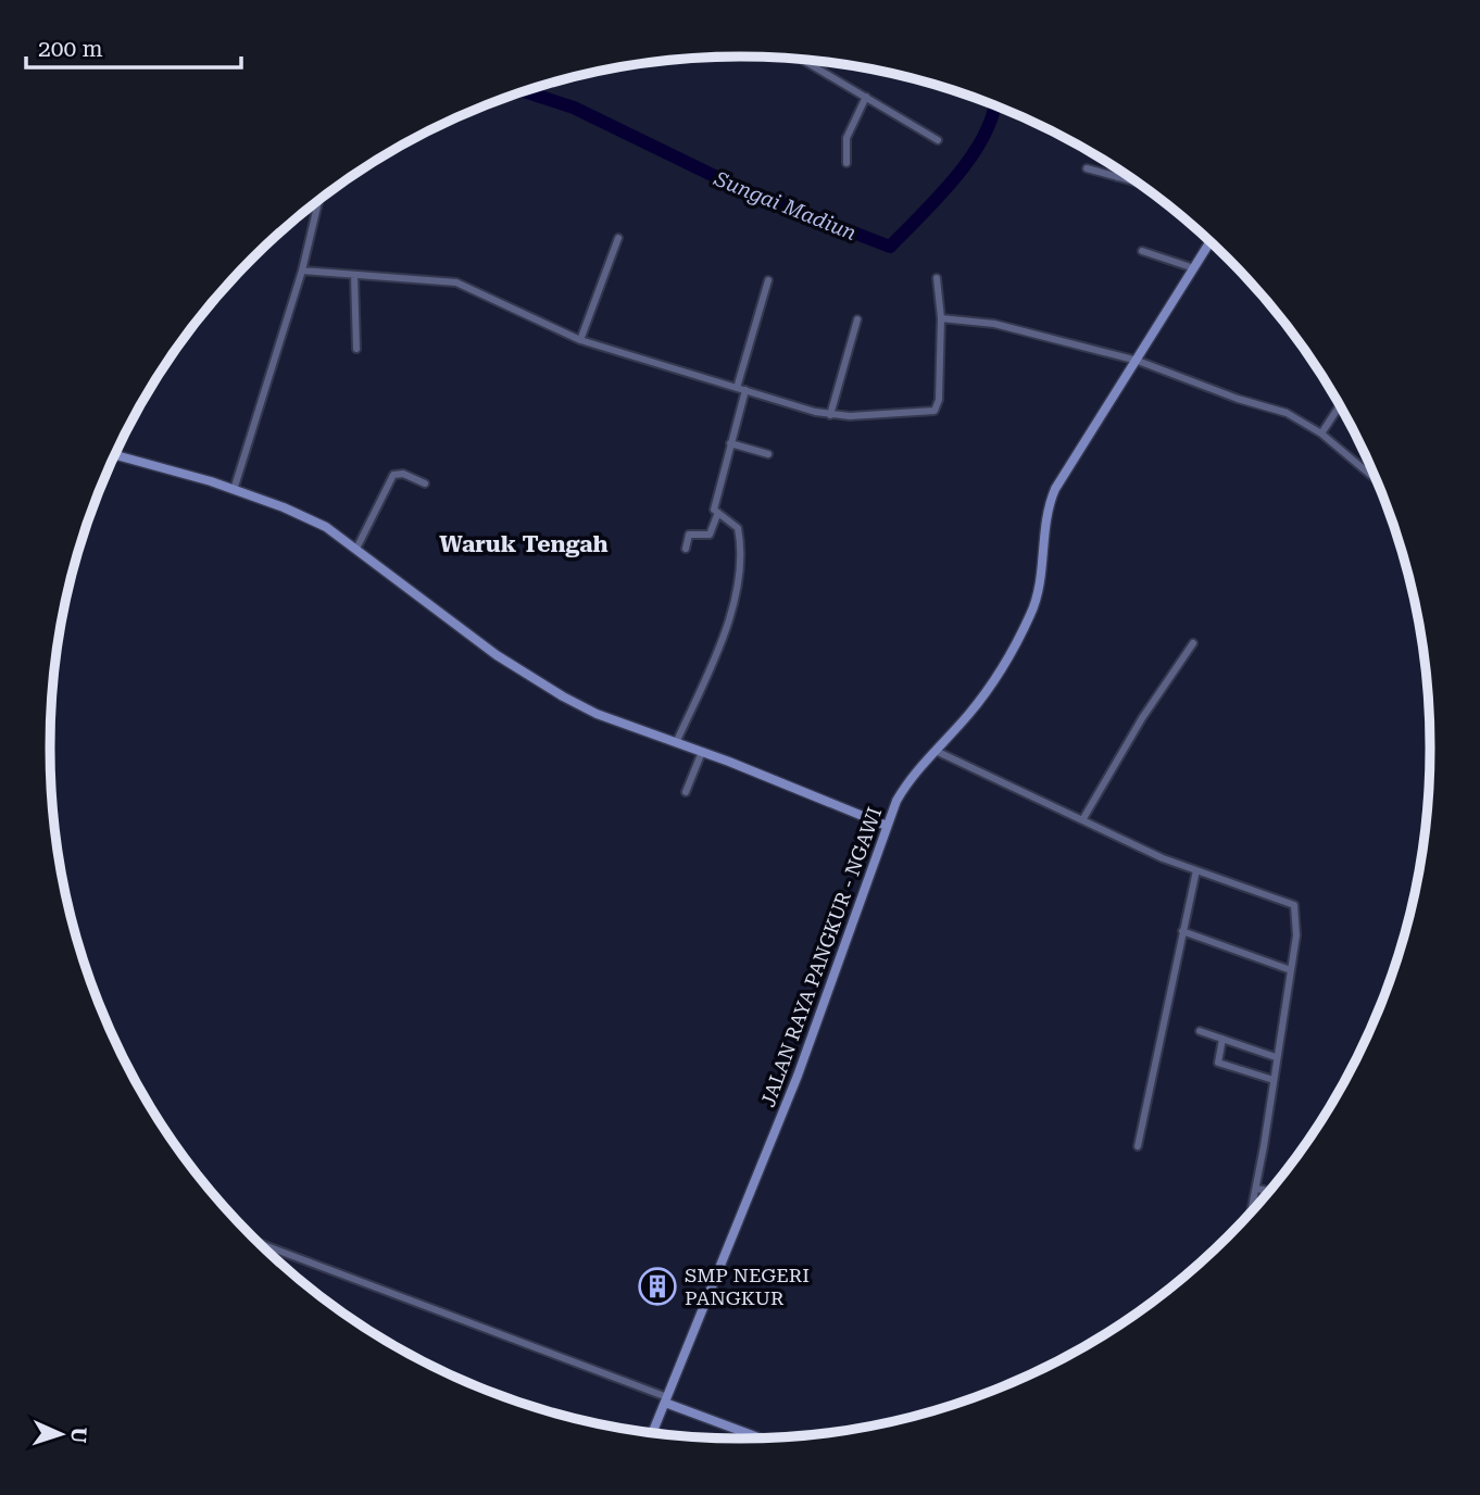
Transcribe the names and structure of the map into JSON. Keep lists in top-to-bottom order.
{
  "streets": {
    "main road": ["JALAN RAYA PANGKUR - NGAWI"]
  },
  "districts": ["Waruk Tengah"],
  "water": ["Sungai Madiun"],
  "places": {
    "building": ["SMP NEGERI PANGKUR"]
  },
  "scale_bar": "200 m",
  "north": "right"
}
